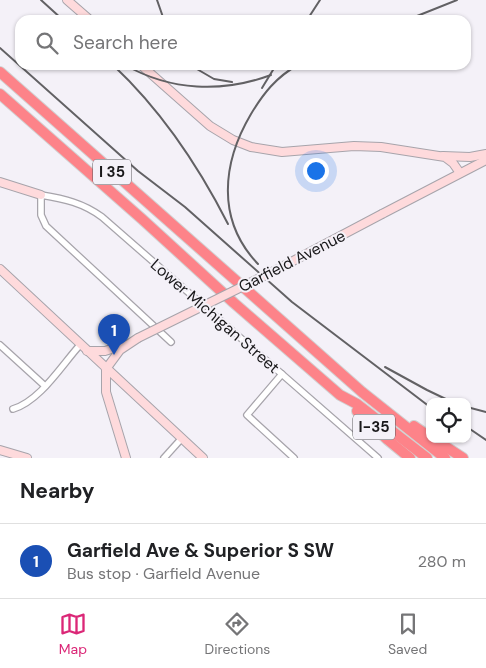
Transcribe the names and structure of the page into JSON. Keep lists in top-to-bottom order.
{
  "streets": {
    "highway": ["I 35", "I-35"],
    "street": ["Garfield Avenue", "Lower Michigan Street"]
  },
  "crossings": [
    ["I 35", "I-35"]
  ],
  "page": {
    "search": "Search here",
    "pins": "1",
    "heading": "Nearby",
    "list": [
      {
        "mark": "1",
        "name": "Garfield Ave & Superior S SW",
        "note": "Bus stop · Garfield Avenue",
        "value": "280 m"
      }
    ],
    "nav": ["Map", "Directions", "Saved"]
  }
}
